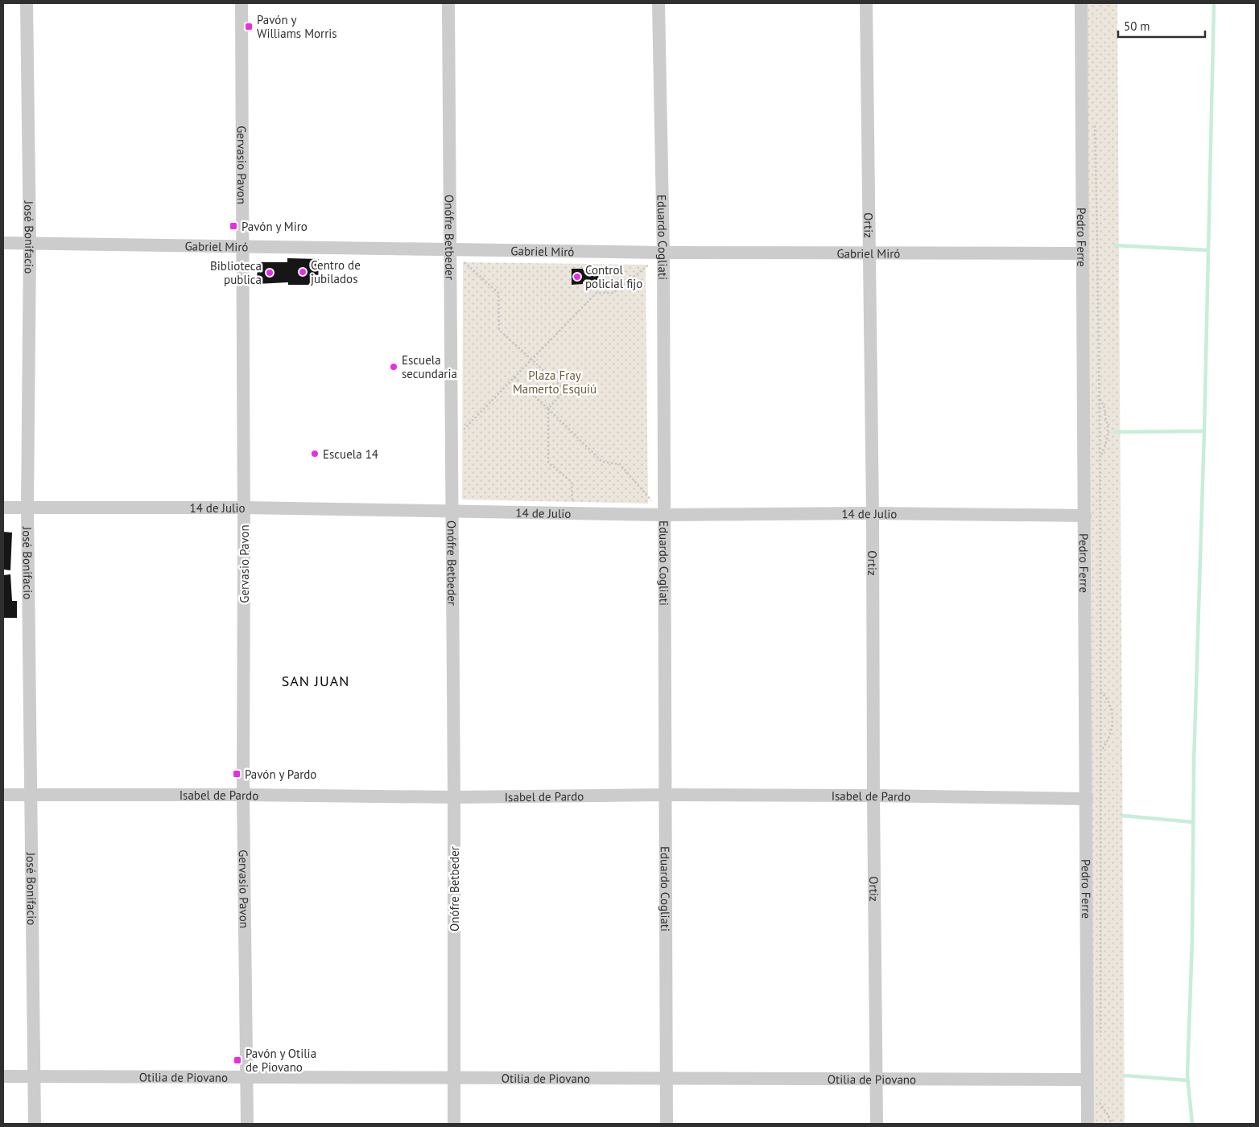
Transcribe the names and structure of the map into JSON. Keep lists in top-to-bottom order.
{
  "streets": {
    "street": [
      "Gervasio Pavon",
      "Ortiz",
      "Eduardo Cogliati",
      "José Bonifacio",
      "Onófre Betbeder",
      "Pedro Ferre",
      "Gabriel Miró",
      "14 de Julio",
      "Isabel de Pardo",
      "Otilia de Piovano"
    ]
  },
  "crossings": [
    ["Gervasio Pavon", "Gabriel Miró"],
    ["Gervasio Pavon", "14 de Julio"],
    ["Gervasio Pavon", "Isabel de Pardo"],
    ["Gervasio Pavon", "Otilia de Piovano"],
    ["Ortiz", "Gabriel Miró"],
    ["Ortiz", "14 de Julio"],
    ["Ortiz", "Isabel de Pardo"],
    ["Ortiz", "Otilia de Piovano"],
    ["Eduardo Cogliati", "Gabriel Miró"],
    ["Eduardo Cogliati", "14 de Julio"],
    ["Eduardo Cogliati", "Isabel de Pardo"],
    ["Eduardo Cogliati", "Otilia de Piovano"],
    ["José Bonifacio", "Gabriel Miró"],
    ["José Bonifacio", "14 de Julio"],
    ["José Bonifacio", "Isabel de Pardo"],
    ["José Bonifacio", "Otilia de Piovano"],
    ["Onófre Betbeder", "Gabriel Miró"],
    ["Onófre Betbeder", "14 de Julio"],
    ["Onófre Betbeder", "Isabel de Pardo"],
    ["Onófre Betbeder", "Otilia de Piovano"],
    ["Pedro Ferre", "Gabriel Miró"],
    ["Pedro Ferre", "14 de Julio"],
    ["Pedro Ferre", "Isabel de Pardo"],
    ["Pedro Ferre", "Otilia de Piovano"]
  ],
  "districts": ["SAN JUAN"],
  "parks": ["Plaza Fray Mamerto Esquiú"],
  "places": {
    "transit": [
      "Pavón y Williams Morris",
      "Pavón y Miro",
      "Pavón y Pardo",
      "Pavón y Otilia de Piovano"
    ],
    "other": [
      "Centro de jubilados",
      "Biblioteca publica",
      "Control policial fijo",
      "Escuela secundaria",
      "Escuela 14"
    ]
  },
  "scale_bar": "50 m"
}
